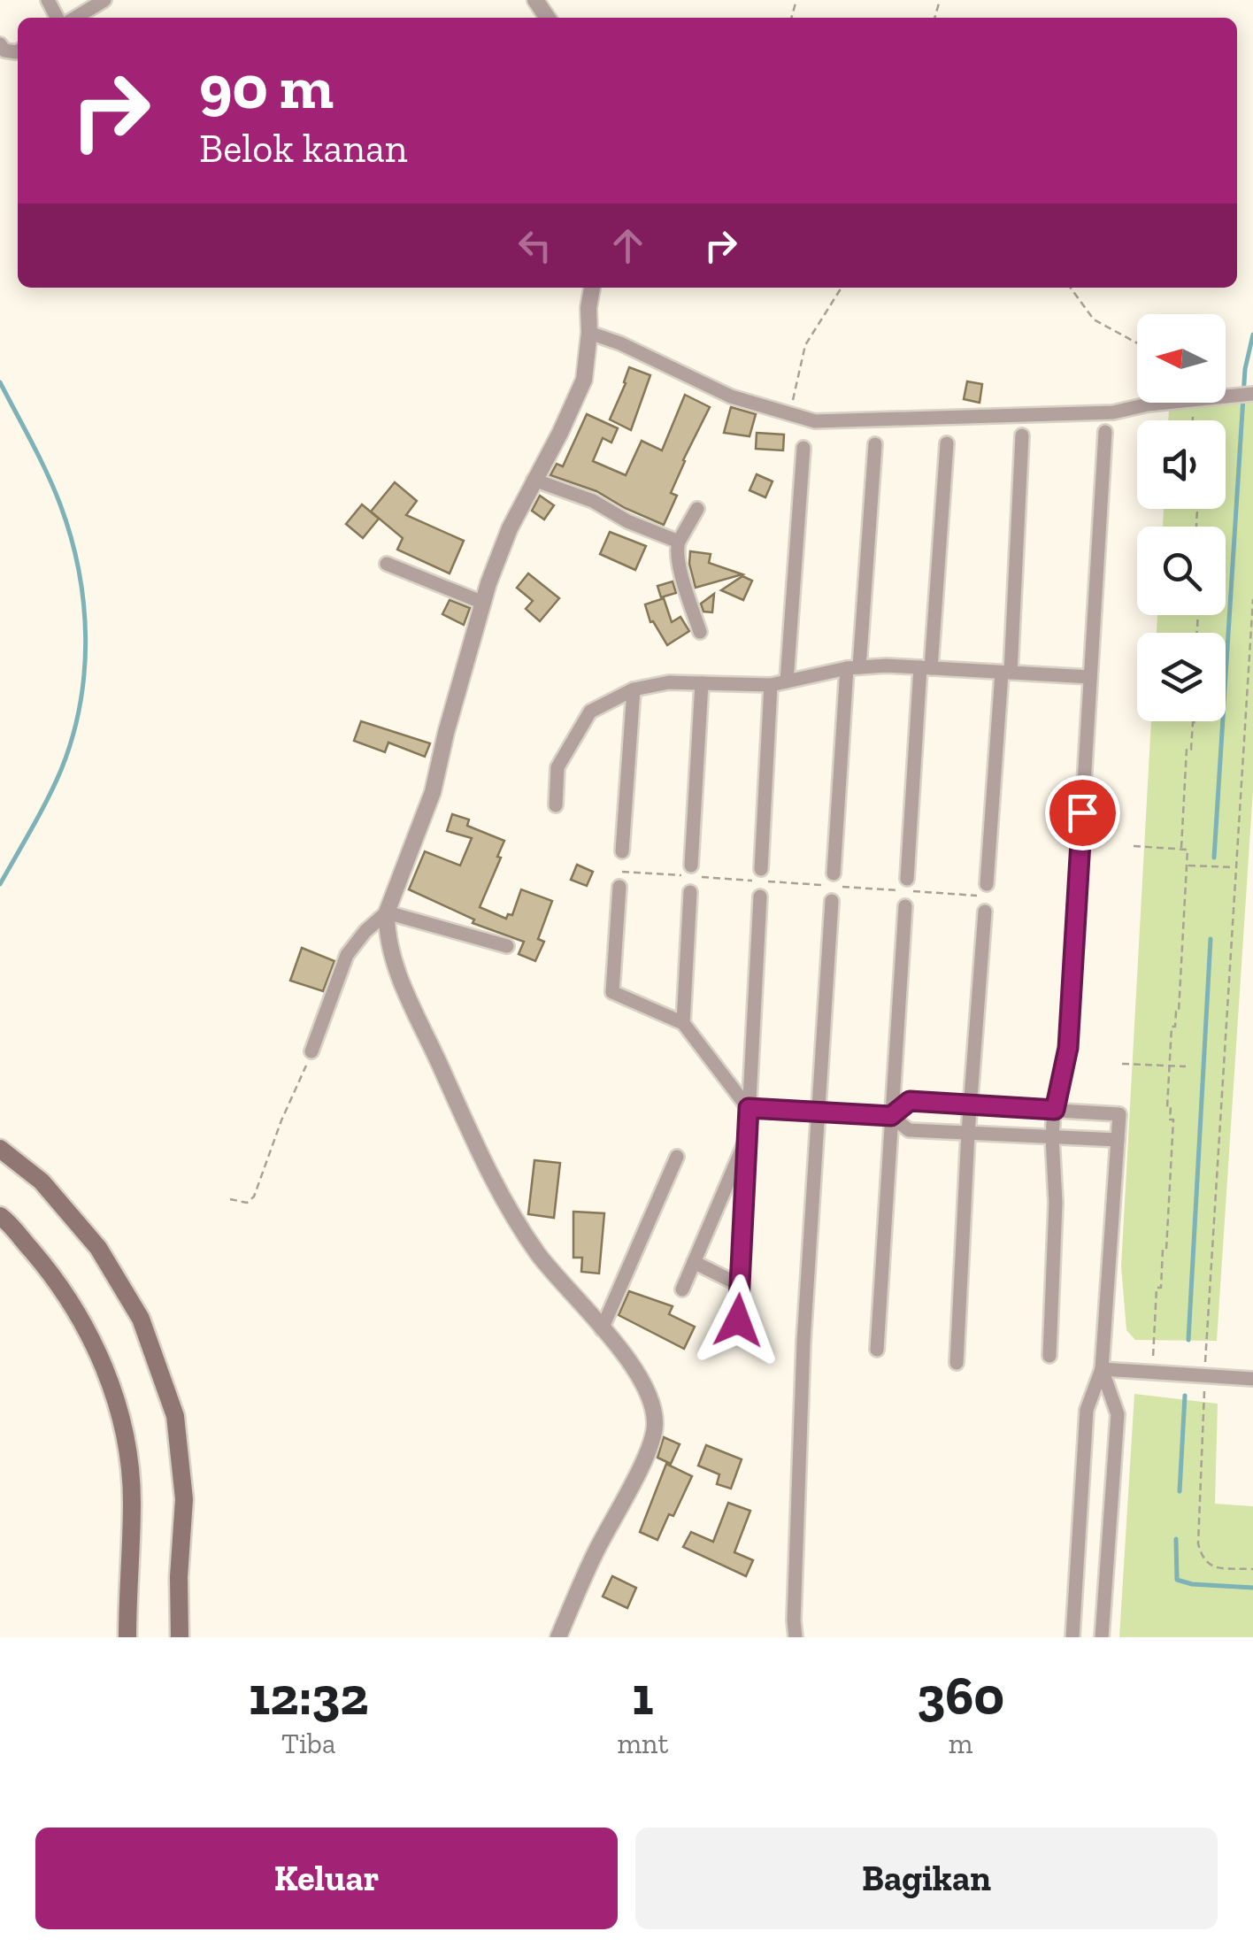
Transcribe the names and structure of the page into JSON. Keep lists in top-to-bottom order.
{
  "north": "left",
  "page": {
    "turn": ["90 m", "Belok kanan"],
    "eta": [
      "12:32",
      "Tiba",
      "1",
      "mnt",
      "360",
      "m"
    ],
    "buttons": ["Keluar", "Bagikan"]
  }
}
